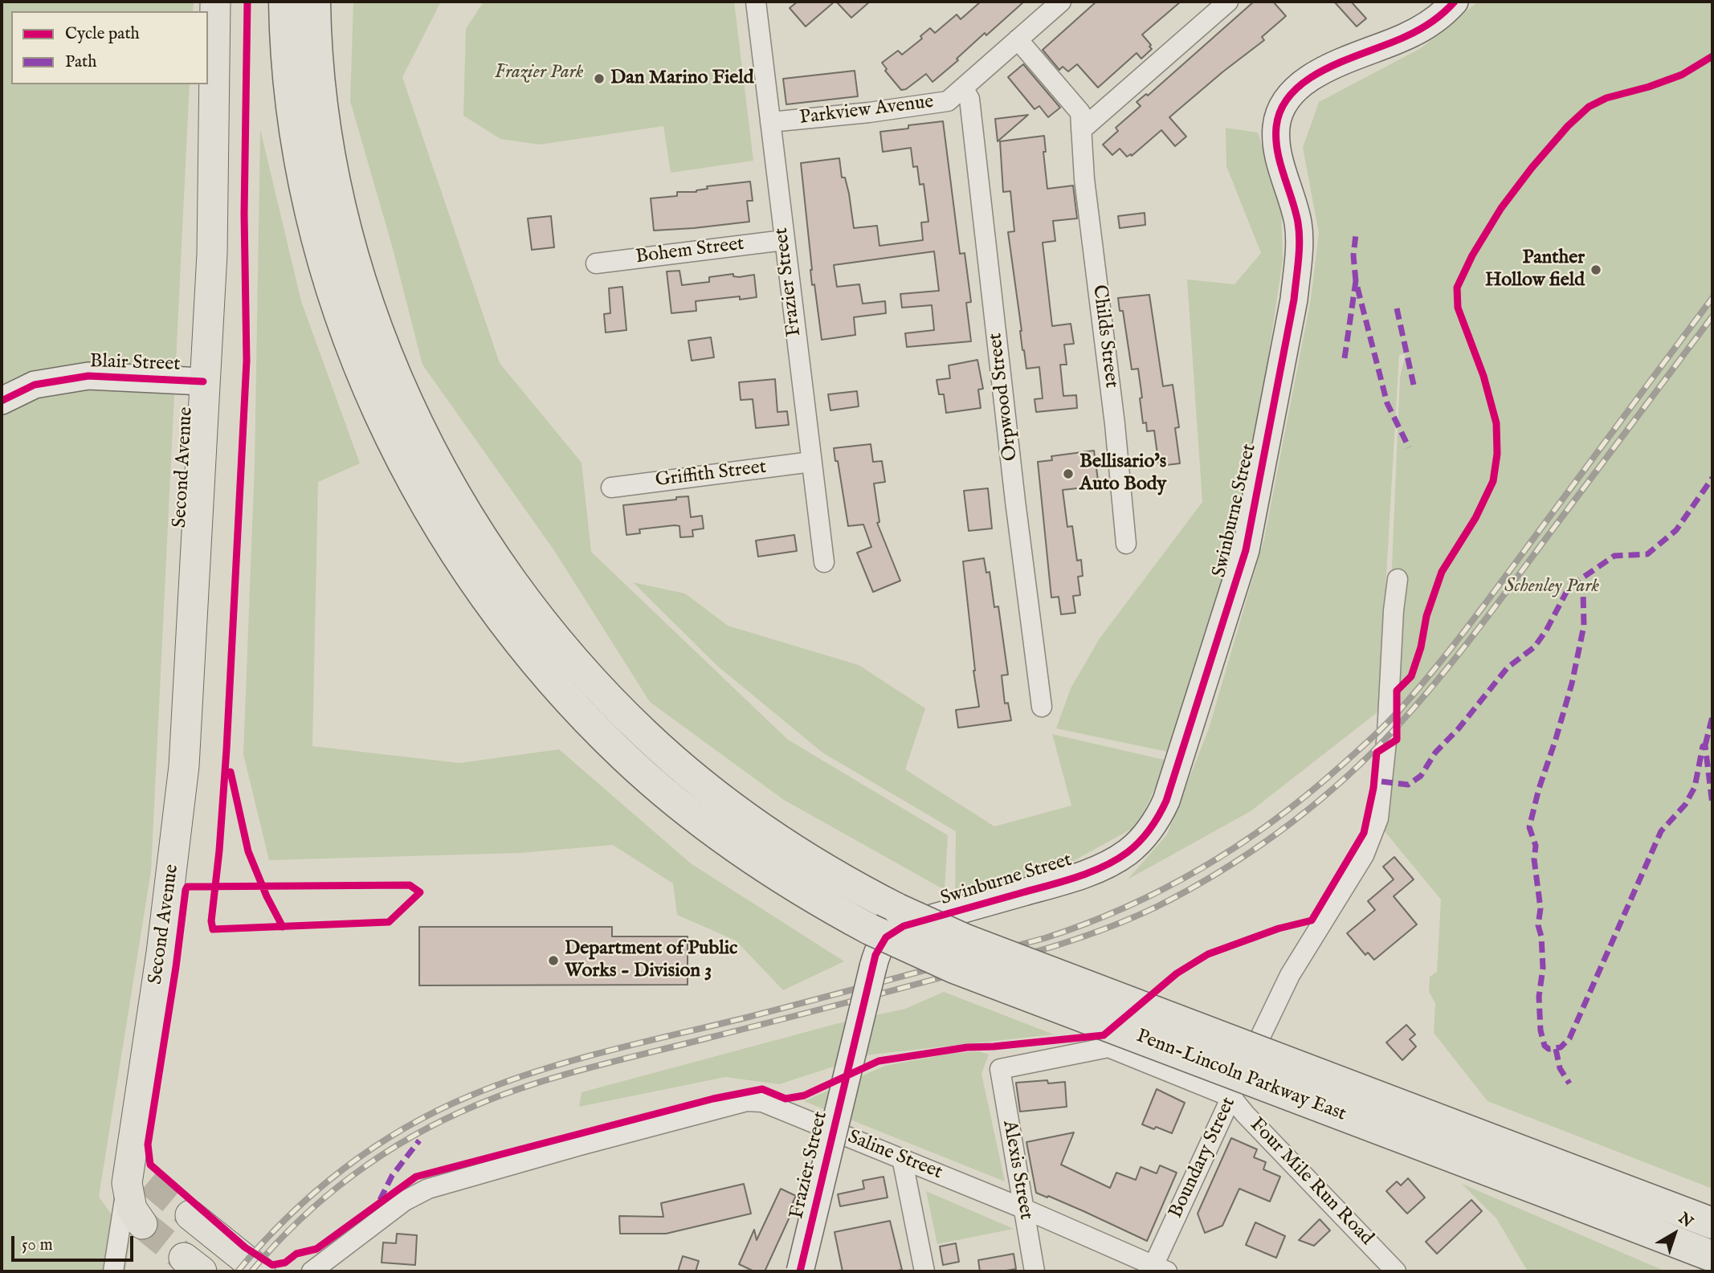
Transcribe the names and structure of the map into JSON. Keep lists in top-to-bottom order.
{
  "streets": {
    "highway": ["Penn-Lincoln Parkway East"],
    "main road": ["Second Avenue"],
    "street": [
      "Parkview Avenue",
      "Bohem Street",
      "Frazier Street",
      "Childs Street",
      "Blair Street",
      "Orpwood Street",
      "Griffith Street",
      "Swinburne Street",
      "Saline Street",
      "Boundary Street",
      "Alexis Street",
      "Four Mile Run Road"
    ]
  },
  "crossings": [
    ["Parkview Avenue", "Frazier Street"],
    ["Parkview Avenue", "Childs Street"],
    ["Parkview Avenue", "Orpwood Street"],
    ["Bohem Street", "Frazier Street"],
    ["Frazier Street", "Griffith Street"],
    ["Frazier Street", "Swinburne Street"],
    ["Blair Street", "Second Avenue"],
    ["Saline Street", "Boundary Street"],
    ["Saline Street", "Alexis Street"],
    ["Boundary Street", "Four Mile Run Road"],
    ["Alexis Street", "Four Mile Run Road"]
  ],
  "parks": ["Frazier Park", "Schenley Park"],
  "places": [
    "Dan Marino Field",
    "Panther Hollow field",
    "Bellisario's Auto Body",
    "Department of Public Works - Division 3"
  ],
  "legend": ["Cycle path", "Path"],
  "scale_bar": "50 m",
  "north": "top right"
}
